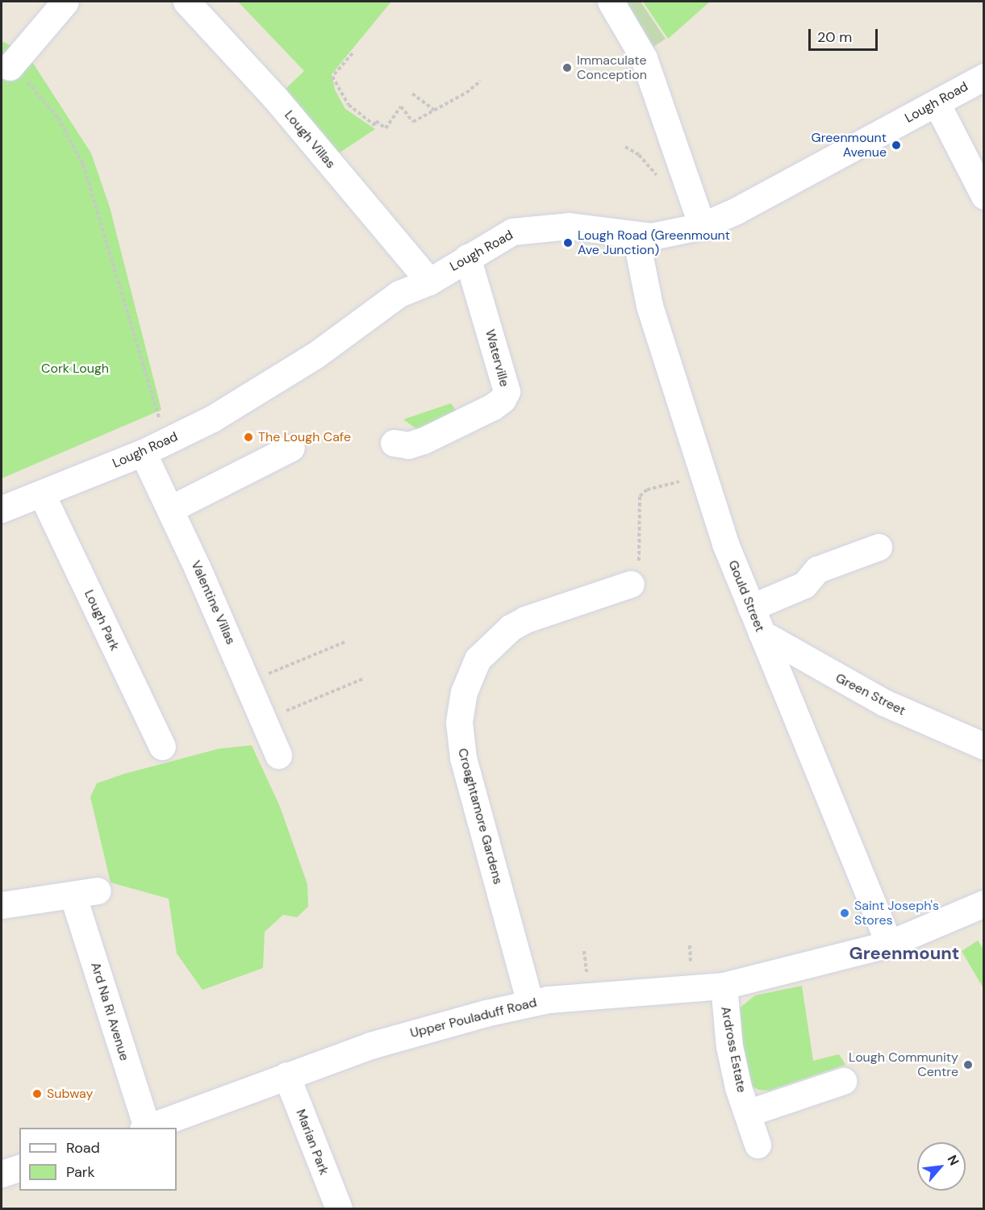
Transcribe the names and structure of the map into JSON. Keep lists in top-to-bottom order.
{
  "streets": {
    "street": [
      "Lough Road",
      "Lough Villas",
      "Waterville",
      "Gould Street",
      "Valentine Villas",
      "Lough Park",
      "Green Street",
      "Croaghtamore Gardens",
      "Ard Na Ri Avenue",
      "Upper Pouladuff Road",
      "Ardross Estate",
      "Marian Park"
    ]
  },
  "crossings": [
    ["Lough Road", "Lough Villas"],
    ["Lough Road", "Waterville"],
    ["Lough Road", "Gould Street"],
    ["Lough Road", "Valentine Villas"],
    ["Lough Road", "Lough Park"],
    ["Gould Street", "Green Street"],
    ["Gould Street", "Upper Pouladuff Road"],
    ["Croaghtamore Gardens", "Upper Pouladuff Road"],
    ["Upper Pouladuff Road", "Ardross Estate"],
    ["Upper Pouladuff Road", "Marian Park"]
  ],
  "districts": ["Greenmount"],
  "parks": ["Cork Lough"],
  "places": [
    "Immaculate Conception",
    "Greenmount Avenue",
    "Lough Road (Greenmount Ave Junction)",
    "The Lough Cafe",
    "Saint Joseph's Stores",
    "Lough Community Centre",
    "Subway"
  ],
  "legend": ["Road", "Park"],
  "scale_bar": "20 m",
  "north": "top right"
}
